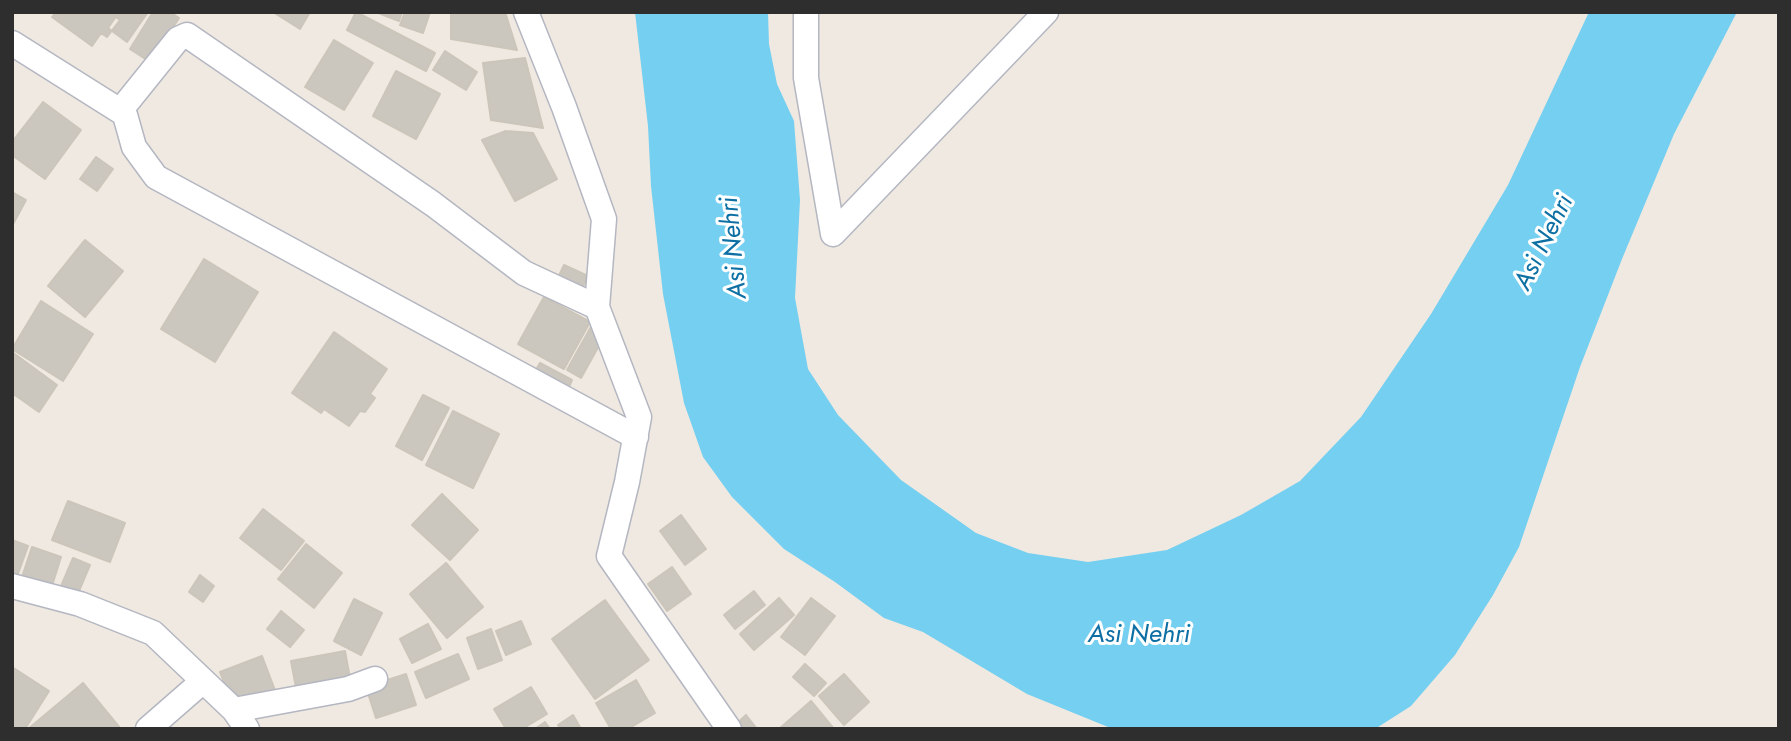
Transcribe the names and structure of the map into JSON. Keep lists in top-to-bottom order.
{
  "water": ["Asi Nehri"]
}
